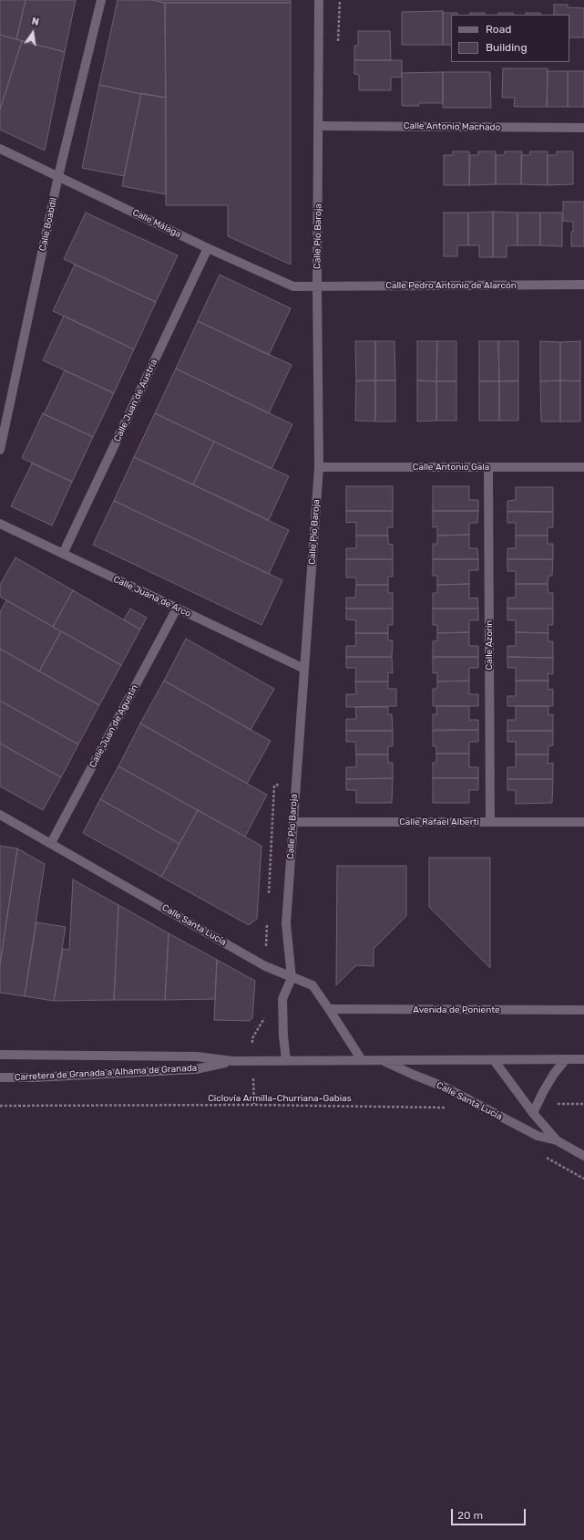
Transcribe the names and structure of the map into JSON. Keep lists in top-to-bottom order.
{
  "streets": {
    "street": [
      "Calle Antonio Machado",
      "Calle Málaga",
      "Calle Boabdil",
      "Calle Pío Baroja",
      "Calle Pedro Antonio de Alarcón",
      "Calle Juan de Austria",
      "Calle Antonio Gala",
      "Calle Juana de Arco",
      "Calle Azorín",
      "Calle Juan de Agustín",
      "Calle Rafael Alberti",
      "Calle Santa Lucía",
      "Avenida de Poniente",
      "Carretera de Granada a Alhama de Granada"
    ],
    "path": ["Ciclovía Armilla-Churriana-Gabias"]
  },
  "crossings": [
    ["Calle Antonio Machado", "Calle Pío Baroja"],
    ["Calle Málaga", "Calle Boabdil"],
    ["Calle Málaga", "Calle Pío Baroja"],
    ["Calle Málaga", "Calle Pedro Antonio de Alarcón"],
    ["Calle Málaga", "Calle Juan de Austria"],
    ["Calle Pío Baroja", "Calle Pedro Antonio de Alarcón"],
    ["Calle Pío Baroja", "Calle Antonio Gala"],
    ["Calle Pío Baroja", "Calle Juana de Arco"],
    ["Calle Pío Baroja", "Calle Rafael Alberti"],
    ["Calle Pío Baroja", "Calle Santa Lucía"],
    ["Calle Pío Baroja", "Carretera de Granada a Alhama de Granada"],
    ["Calle Juan de Austria", "Calle Juana de Arco"],
    ["Calle Antonio Gala", "Calle Azorín"],
    ["Calle Juana de Arco", "Calle Juan de Agustín"],
    ["Calle Azorín", "Calle Rafael Alberti"],
    ["Calle Juan de Agustín", "Calle Santa Lucía"],
    ["Calle Santa Lucía", "Avenida de Poniente"],
    ["Calle Santa Lucía", "Carretera de Granada a Alhama de Granada"]
  ],
  "legend": ["Road", "Building"],
  "scale_bar": "20 m",
  "north": "top"
}
